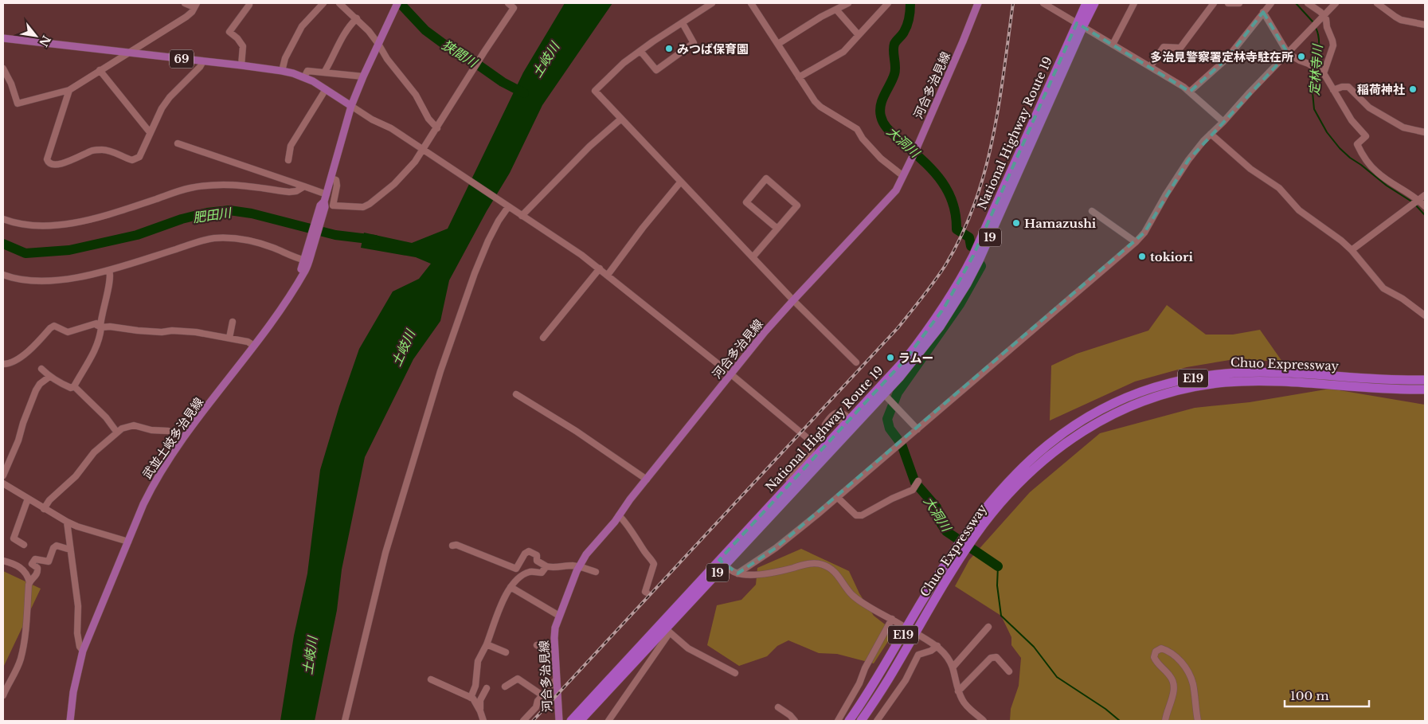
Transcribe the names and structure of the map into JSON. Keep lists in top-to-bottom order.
{
  "streets": {
    "highway": [
      "National Highway Route 19",
      "19",
      "Chuo Expressway",
      "E19"
    ],
    "main road": ["69", "河合多治見線", "武並土岐多治見線"]
  },
  "crossings": [
    ["69", "武並土岐多治見線"]
  ],
  "water": [
    "狭間川",
    "土岐川",
    "定林寺川",
    "大洞川",
    "肥田川"
  ],
  "places": [
    "みつば保育園",
    "多治見警察署定林寺駐在所",
    "稲荷神社",
    "Hamazushi",
    "tokiori",
    "ラムー"
  ],
  "scale_bar": "100 m",
  "north": "bottom right"
}
